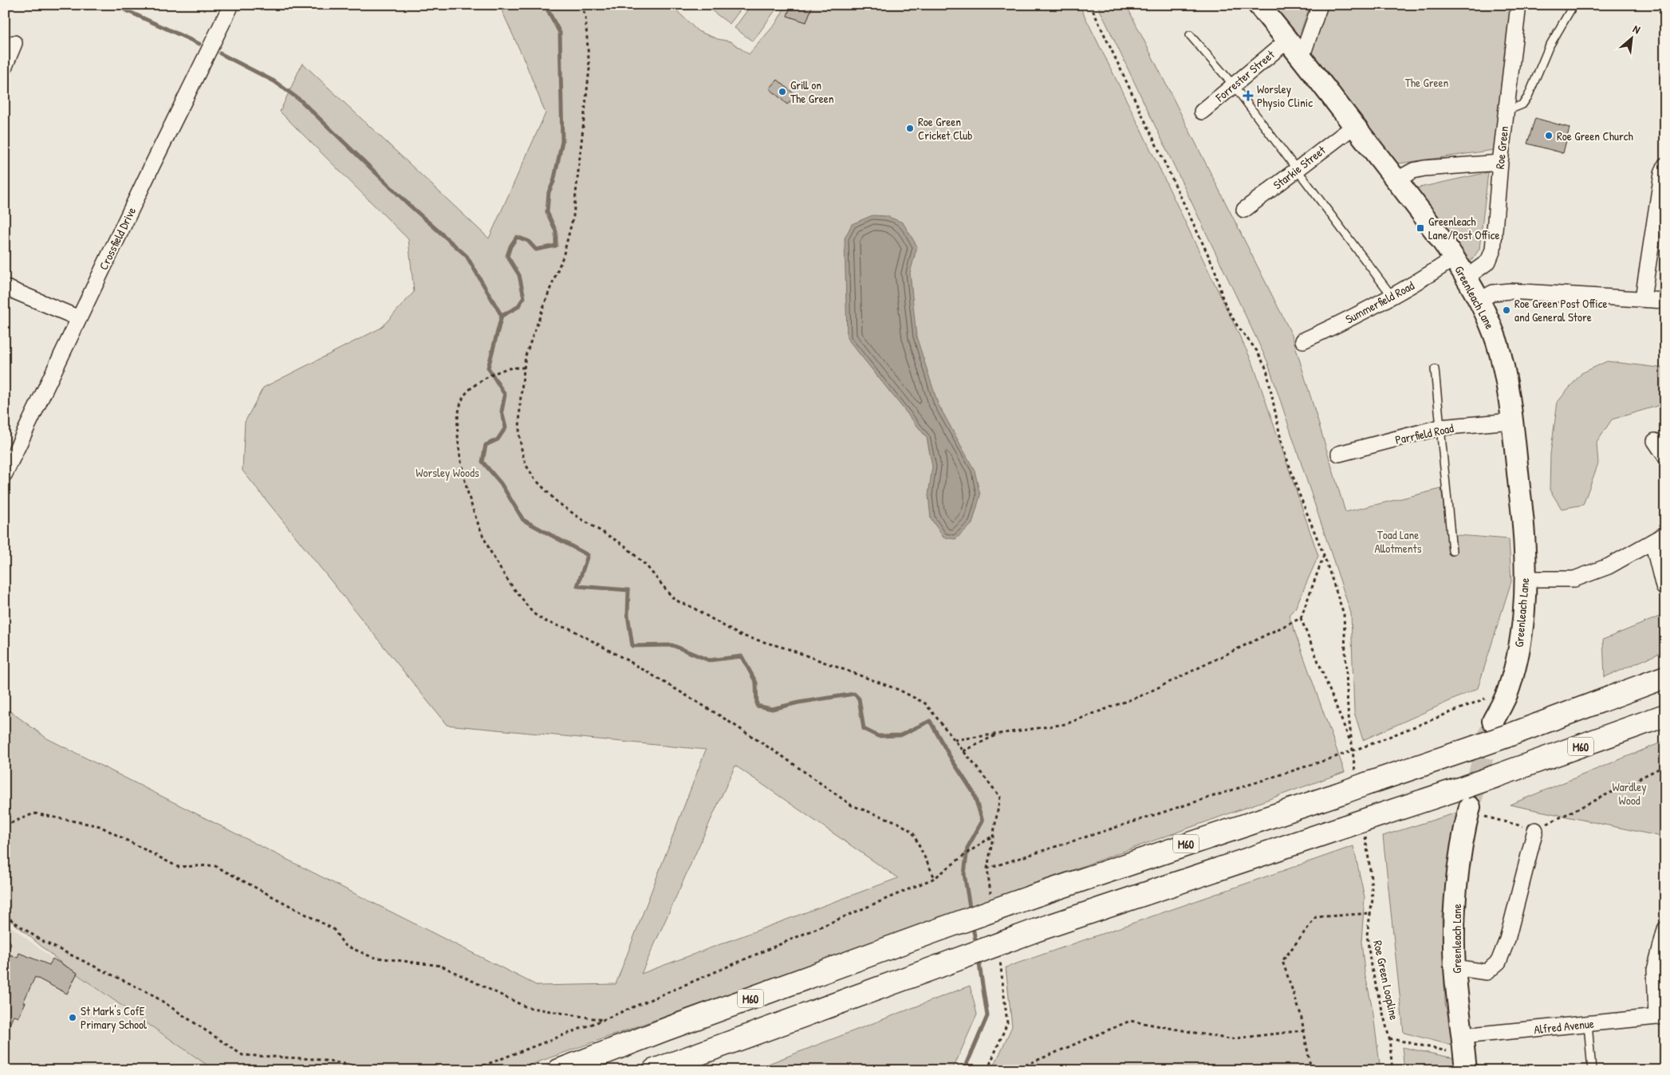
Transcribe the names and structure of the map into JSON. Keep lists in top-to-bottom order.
{
  "streets": {
    "highway": ["M60"],
    "street": [
      "Forrester Street",
      "Roe Green",
      "Starkie Street",
      "Crossfield Drive",
      "Greenleach Lane",
      "Summerfield Road",
      "Parrfield Road",
      "Alfred Avenue"
    ],
    "path": ["Roe Green Loopline"]
  },
  "crossings": [
    ["Forrester Street", "Greenleach Lane"],
    ["Roe Green", "Greenleach Lane"],
    ["Starkie Street", "Greenleach Lane"],
    ["Greenleach Lane", "Summerfield Road"],
    ["Greenleach Lane", "Parrfield Road"],
    ["Greenleach Lane", "M60"],
    ["Greenleach Lane", "Alfred Avenue"]
  ],
  "parks": [
    "The Green",
    "Worsley Woods",
    "Toad Lane Allotments",
    "Wardley Wood"
  ],
  "places": {
    "other": [
      "Grill on The Green",
      "Roe Green Cricket Club",
      "Roe Green Church",
      "Roe Green Post Office and General Store",
      "St Mark's CofE Primary School"
    ],
    "health": ["Worsley Physio Clinic"],
    "transit": ["Greenleach Lane/Post Office"]
  },
  "north": "top right"
}
